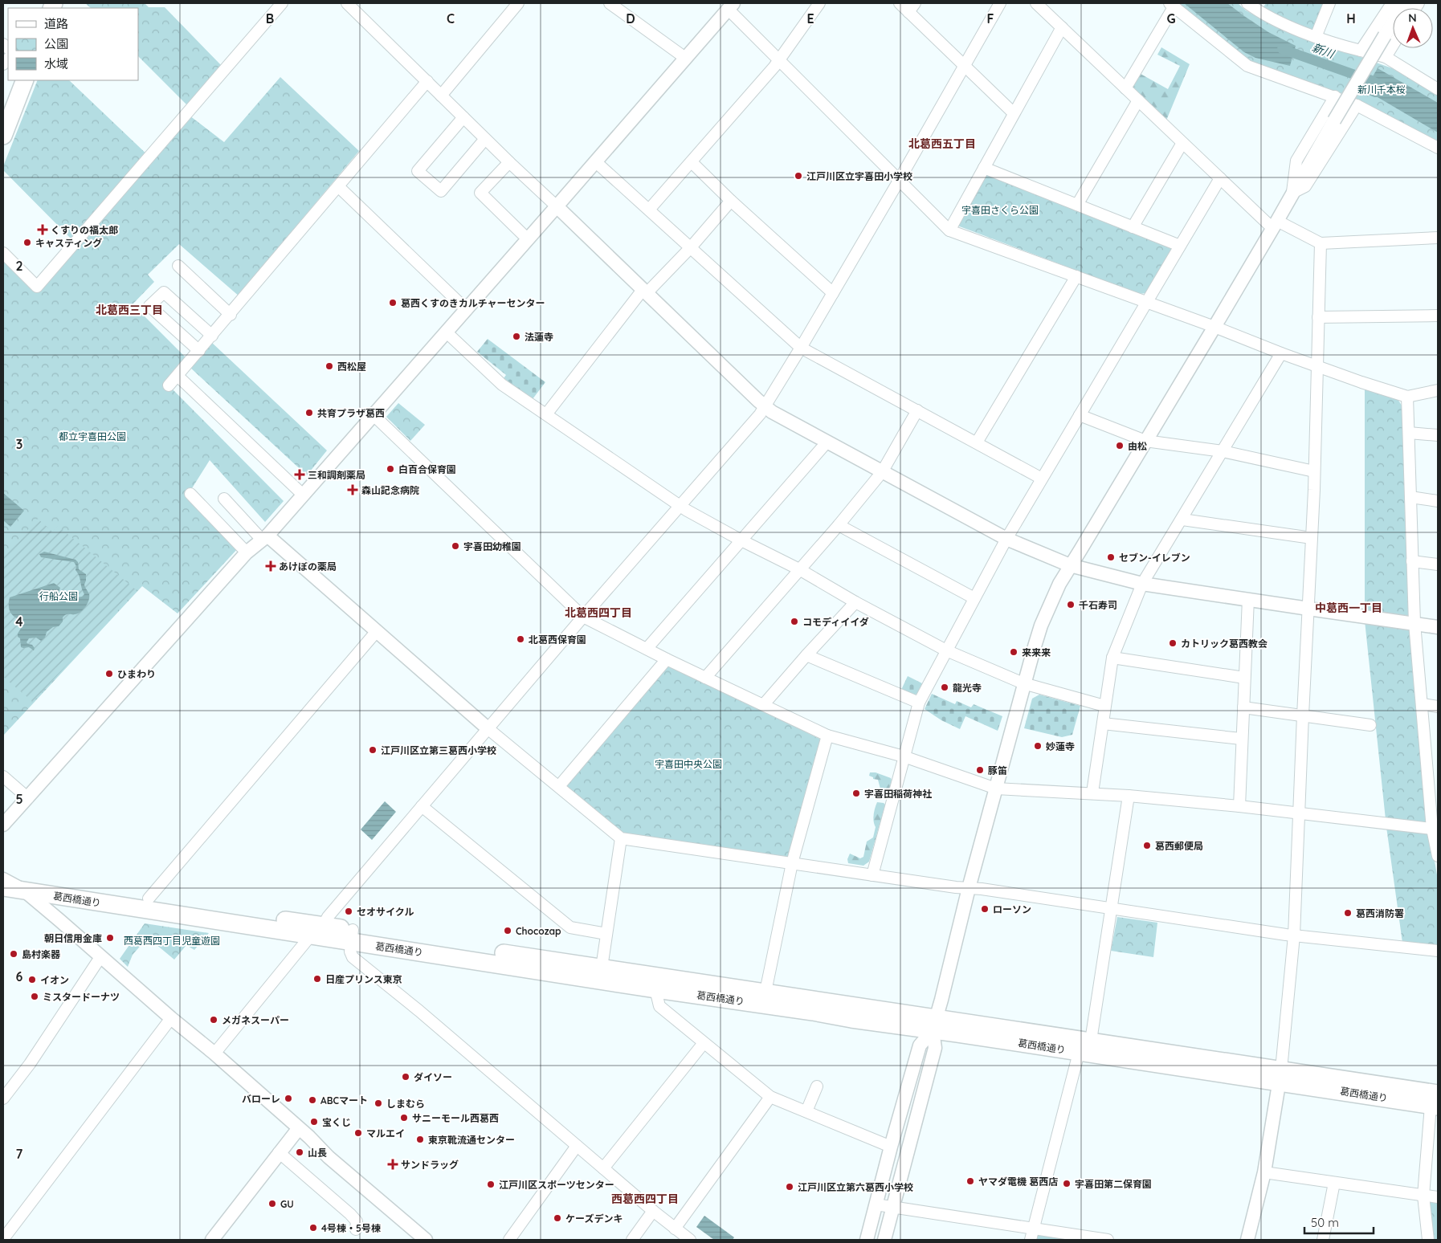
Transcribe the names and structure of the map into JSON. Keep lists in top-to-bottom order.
{
  "streets": {
    "main road": ["葛西橋通り"]
  },
  "districts": [
    "北葛西五丁目",
    "北葛西三丁目",
    "中葛西一丁目",
    "北葛西四丁目",
    "西葛西四丁目"
  ],
  "water": ["新川"],
  "parks": [
    "新川千本桜",
    "宇喜田さくら公園",
    "都立宇喜田公園",
    "行船公園",
    "宇喜田中央公園",
    "西葛西四丁目児童遊園"
  ],
  "places": {
    "other": [
      "江戸川区立宇喜田小学校",
      "キャスティング",
      "葛西くすのきカルチャーセンター",
      "法蓮寺",
      "西松屋",
      "共育プラザ葛西",
      "由松",
      "白百合保育園",
      "宇喜田幼稚園",
      "セブン-イレブン",
      "千石寿司",
      "コモディイイダ",
      "北葛西保育園",
      "カトリック葛西教会",
      "来来来",
      "ひまわり",
      "龍光寺",
      "妙蓮寺",
      "江戸川区立第三葛西小学校",
      "豚笛",
      "宇喜田稲荷神社",
      "葛西郵便局",
      "ローソン",
      "セオサイクル",
      "葛西消防署",
      "Chocozap",
      "朝日信用金庫",
      "島村楽器",
      "日産プリンス東京",
      "イオン",
      "ミスタードーナツ",
      "メガネスーパー",
      "ダイソー",
      "バローレ",
      "ABCマート",
      "しまむら",
      "サニーモール西葛西",
      "宝くじ",
      "マルエイ",
      "東京靴流通センター",
      "山長",
      "ヤマダ電機 葛西店",
      "宇喜田第二保育園",
      "江戸川区スポーツセンター",
      "江戸川区立第六葛西小学校",
      "GU",
      "ケーズデンキ",
      "4号棟・5号棟"
    ],
    "health": [
      "くすりの福太郎",
      "三和調剤薬局",
      "森山記念病院",
      "あけぼの薬局",
      "サンドラッグ"
    ]
  },
  "legend": ["道路", "公園", "水域"],
  "scale_bar": "50 m",
  "north": "top",
  "grid": {
    "columns": [
      "B",
      "C",
      "D",
      "E",
      "F",
      "G",
      "H"
    ],
    "rows": [
      "2",
      "3",
      "4",
      "5",
      "6",
      "7"
    ]
  }
}
